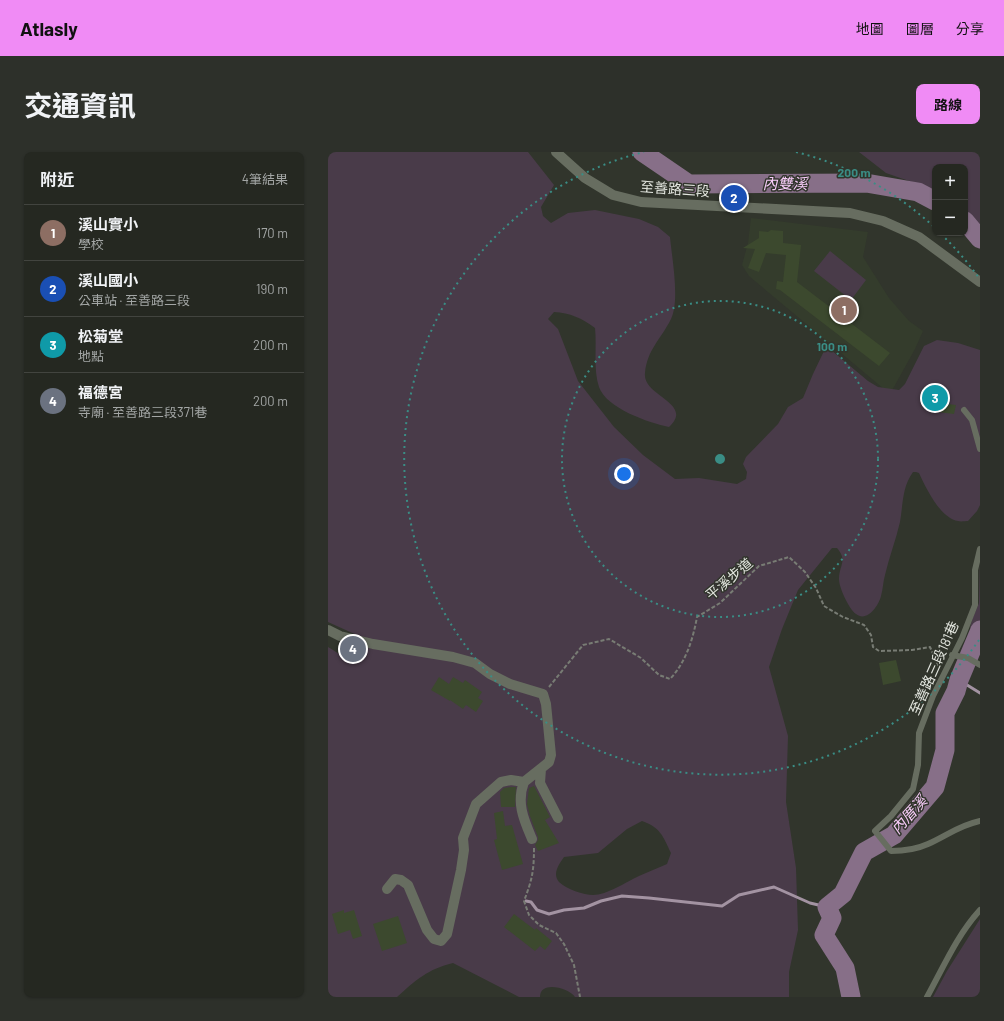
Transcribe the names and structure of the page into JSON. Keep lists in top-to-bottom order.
{
  "streets": {
    "street": ["至善路三段"],
    "lane": ["至善路三段181巷"],
    "path": ["平溪步道"]
  },
  "crossings": [
    ["平溪步道", "至善路三段181巷"]
  ],
  "water": ["內雙溪", "內厝溪"],
  "page": {
    "header": "Atlasly",
    "nav": ["地圖", "圖層", "分享"],
    "title": "交通資訊",
    "buttons": "路線",
    "heading": ["附近", "4筆結果"],
    "map_buttons": ["+", "−"],
    "pins": [
      "2",
      "1",
      "3",
      "4"
    ],
    "list": [
      {
        "mark": "1",
        "name": "溪山實小",
        "note": "學校",
        "value": "170 m"
      },
      {
        "mark": "2",
        "name": "溪山國小",
        "note": "公車站 · 至善路三段",
        "value": "190 m"
      },
      {
        "mark": "3",
        "name": "松菊堂",
        "note": "地點",
        "value": "200 m"
      },
      {
        "mark": "4",
        "name": "福德宮",
        "note": "寺廟 · 至善路三段371巷",
        "value": "200 m"
      }
    ]
  },
  "rings": ["200 m", "100 m"]
}
